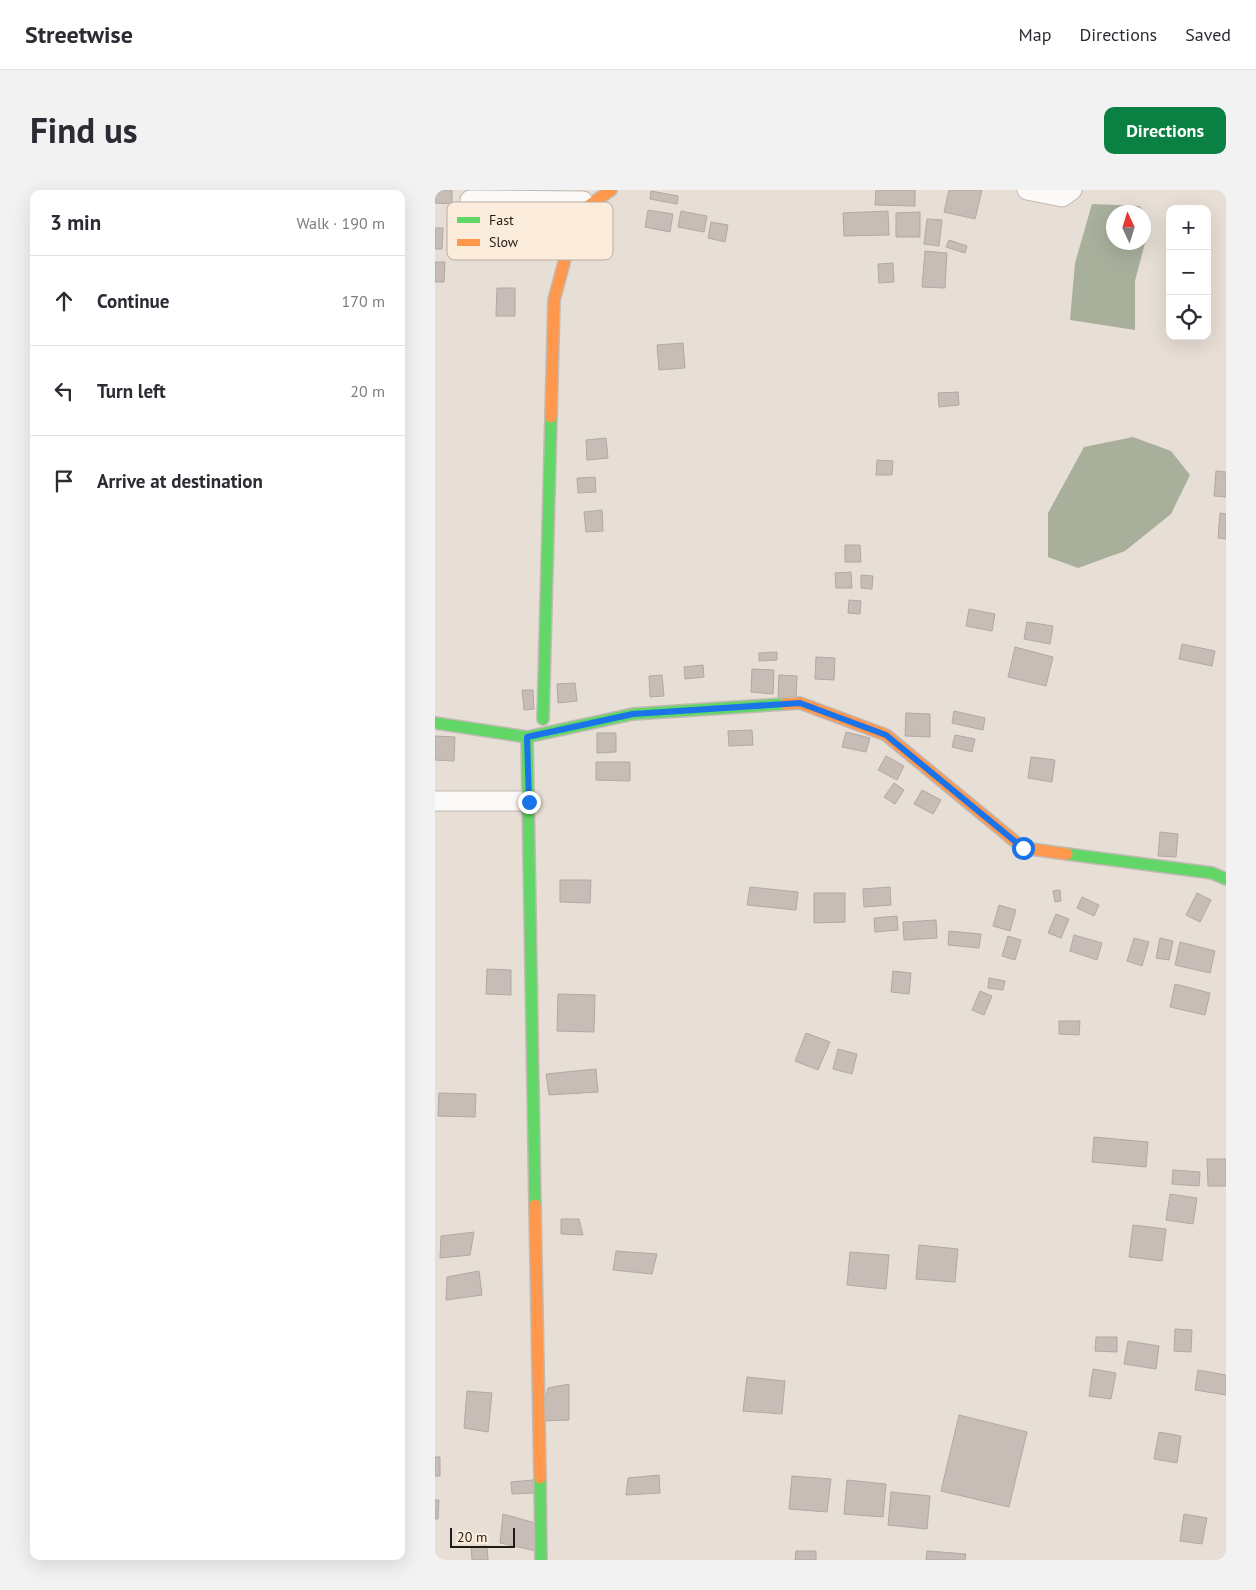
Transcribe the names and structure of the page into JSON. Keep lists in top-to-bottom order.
{
  "legend": ["Fast", "Slow"],
  "scale_bar": "20 m",
  "north": "top",
  "page": {
    "header": "Streetwise",
    "nav": ["Map", "Directions", "Saved"],
    "title": "Find us",
    "buttons": "Directions",
    "heading": ["3 min", "Walk · 190 m"],
    "map_buttons": ["+", "−"],
    "list": [
      ["Continue", "170 m"],
      ["Turn left", "20 m"],
      "Arrive at destination"
    ],
    "scale": "20 m"
  }
}
